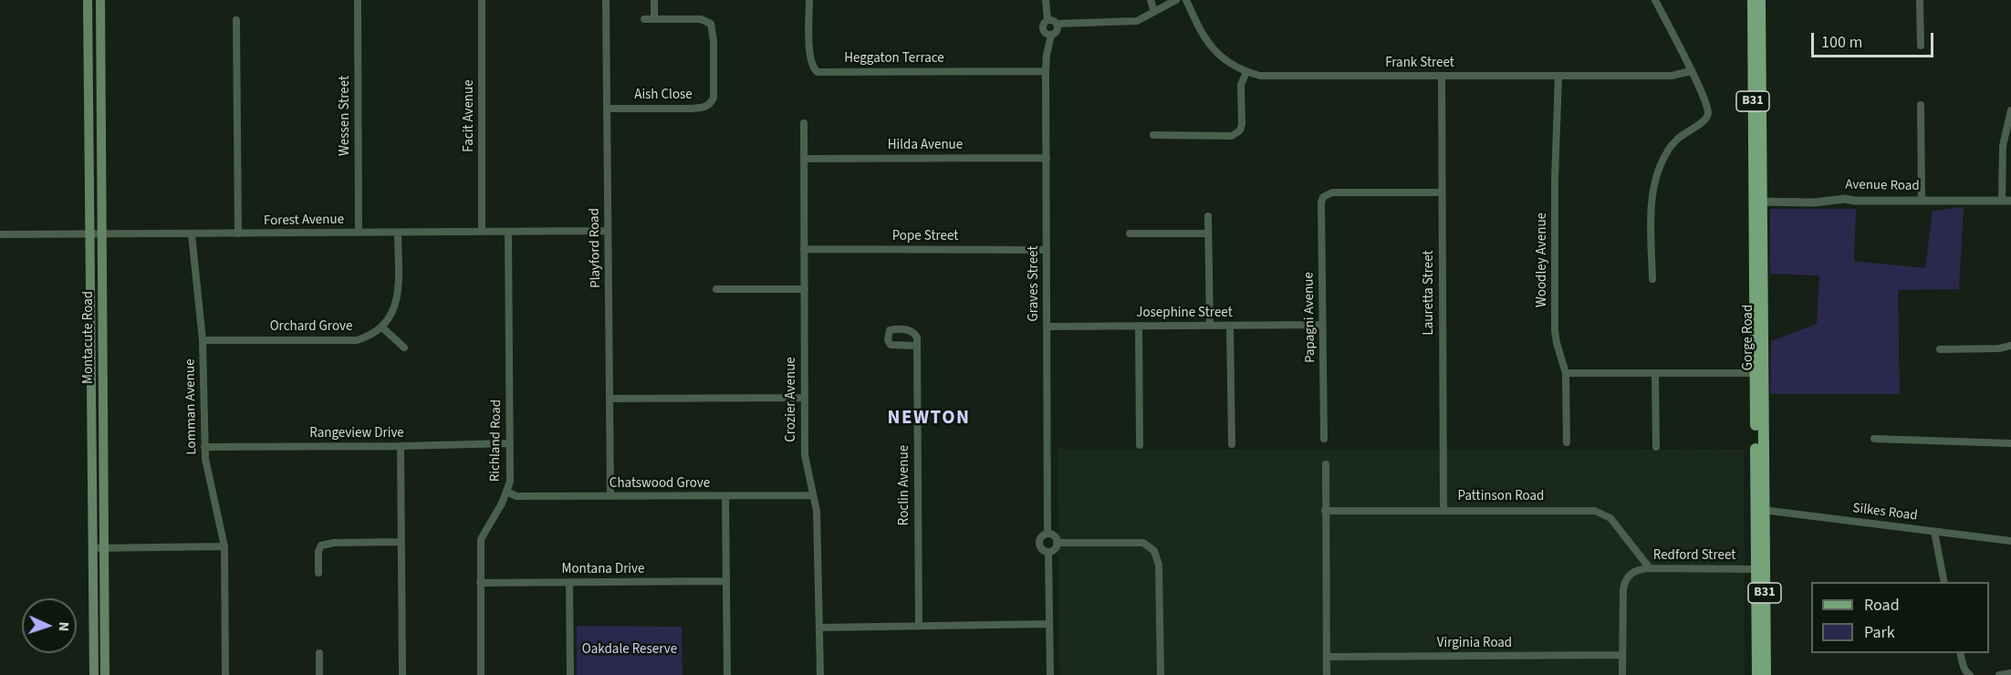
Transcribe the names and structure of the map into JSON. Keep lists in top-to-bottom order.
{
  "streets": {
    "main road": ["B31", "Montacute Road", "Gorge Road"],
    "street": [
      "Heggaton Terrace",
      "Frank Street",
      "Aish Close",
      "Wessen Street",
      "Facit Avenue",
      "Hilda Avenue",
      "Avenue Road",
      "Forest Avenue",
      "Pope Street",
      "Playford Road",
      "Woodley Avenue",
      "Graves Street",
      "Lauretta Street",
      "Josephine Street",
      "Papagni Avenue",
      "Orchard Grove",
      "Crozier Avenue",
      "Lomman Avenue",
      "Rangeview Drive",
      "Richland Road",
      "Chatswood Grove",
      "Roclin Avenue",
      "Pattinson Road",
      "Silkes Road",
      "Redford Street",
      "Montana Drive",
      "Virginia Road"
    ]
  },
  "crossings": [
    ["Heggaton Terrace", "Graves Street"],
    ["Frank Street", "Woodley Avenue"],
    ["Frank Street", "Lauretta Street"],
    ["Aish Close", "Playford Road"],
    ["Wessen Street", "Forest Avenue"],
    ["Facit Avenue", "Forest Avenue"],
    ["Hilda Avenue", "Graves Street"],
    ["Hilda Avenue", "Crozier Avenue"],
    ["Avenue Road", "Gorge Road"],
    ["Forest Avenue", "Playford Road"],
    ["Forest Avenue", "Montacute Road"],
    ["Forest Avenue", "Lomman Avenue"],
    ["Forest Avenue", "Richland Road"],
    ["Pope Street", "Graves Street"],
    ["Pope Street", "Crozier Avenue"],
    ["Playford Road", "Chatswood Grove"],
    ["Graves Street", "Josephine Street"],
    ["Lauretta Street", "Papagni Avenue"],
    ["Lauretta Street", "Pattinson Road"],
    ["Josephine Street", "Papagni Avenue"],
    ["Orchard Grove", "Lomman Avenue"],
    ["Gorge Road", "Silkes Road"],
    ["Gorge Road", "Redford Street"],
    ["Crozier Avenue", "Chatswood Grove"],
    ["Lomman Avenue", "Rangeview Drive"],
    ["Rangeview Drive", "Richland Road"],
    ["Richland Road", "Chatswood Grove"],
    ["Richland Road", "Montana Drive"],
    ["Pattinson Road", "Redford Street"],
    ["Redford Street", "Virginia Road"]
  ],
  "districts": ["NEWTON"],
  "parks": ["Oakdale Reserve"],
  "legend": ["Road", "Park"],
  "scale_bar": "100 m",
  "north": "right"
}
